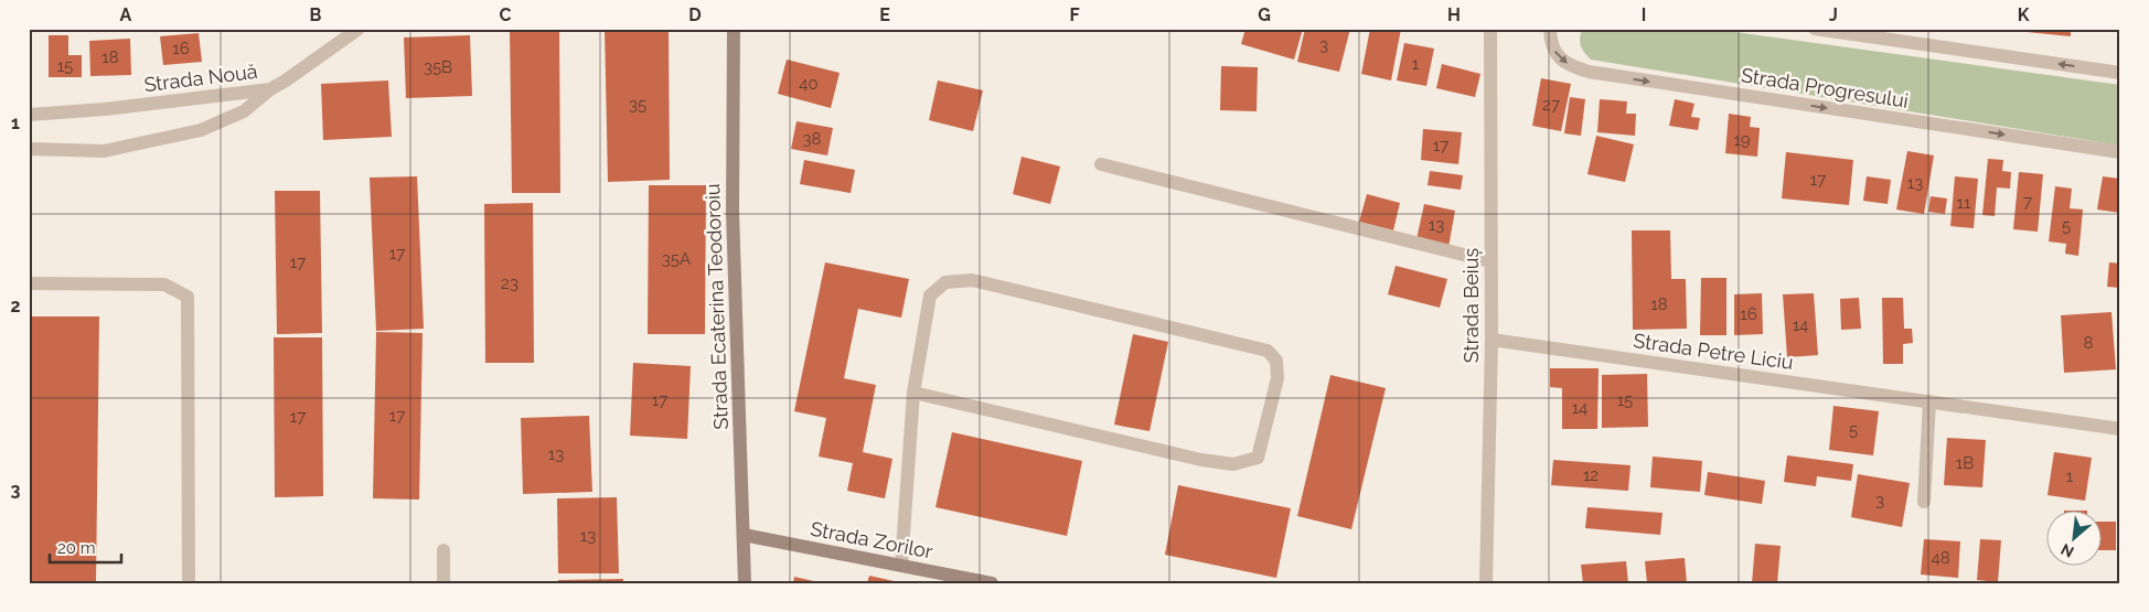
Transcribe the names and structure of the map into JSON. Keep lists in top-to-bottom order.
{
  "streets": {
    "main road": ["Strada Ecaterina Teodoroiu", "Strada Zorilor"],
    "street": [
      "Strada Nouă",
      "Strada Progresului",
      "Strada Beiuș",
      "Strada Petre Liciu"
    ]
  },
  "crossings": [
    ["Strada Beiuș", "Strada Petre Liciu"],
    ["Strada Ecaterina Teodoroiu", "Strada Zorilor"]
  ],
  "house_numbers": [
    "3",
    "16",
    "18",
    "1",
    "15",
    "35B",
    "40",
    "35",
    "27",
    "38",
    "19",
    "17",
    "17",
    "13",
    "7",
    "11",
    "13",
    "5",
    "17",
    "35A",
    "17",
    "23",
    "18",
    "16",
    "14",
    "8",
    "17",
    "15",
    "14",
    "17",
    "17",
    "5",
    "13",
    "1B",
    "12",
    "1",
    "3",
    "13",
    "48"
  ],
  "scale_bar": "20 m",
  "north": "bottom left",
  "grid": {
    "columns": [
      "A",
      "B",
      "C",
      "D",
      "E",
      "F",
      "G",
      "H",
      "I",
      "J",
      "K"
    ],
    "rows": ["1", "2", "3"]
  }
}
